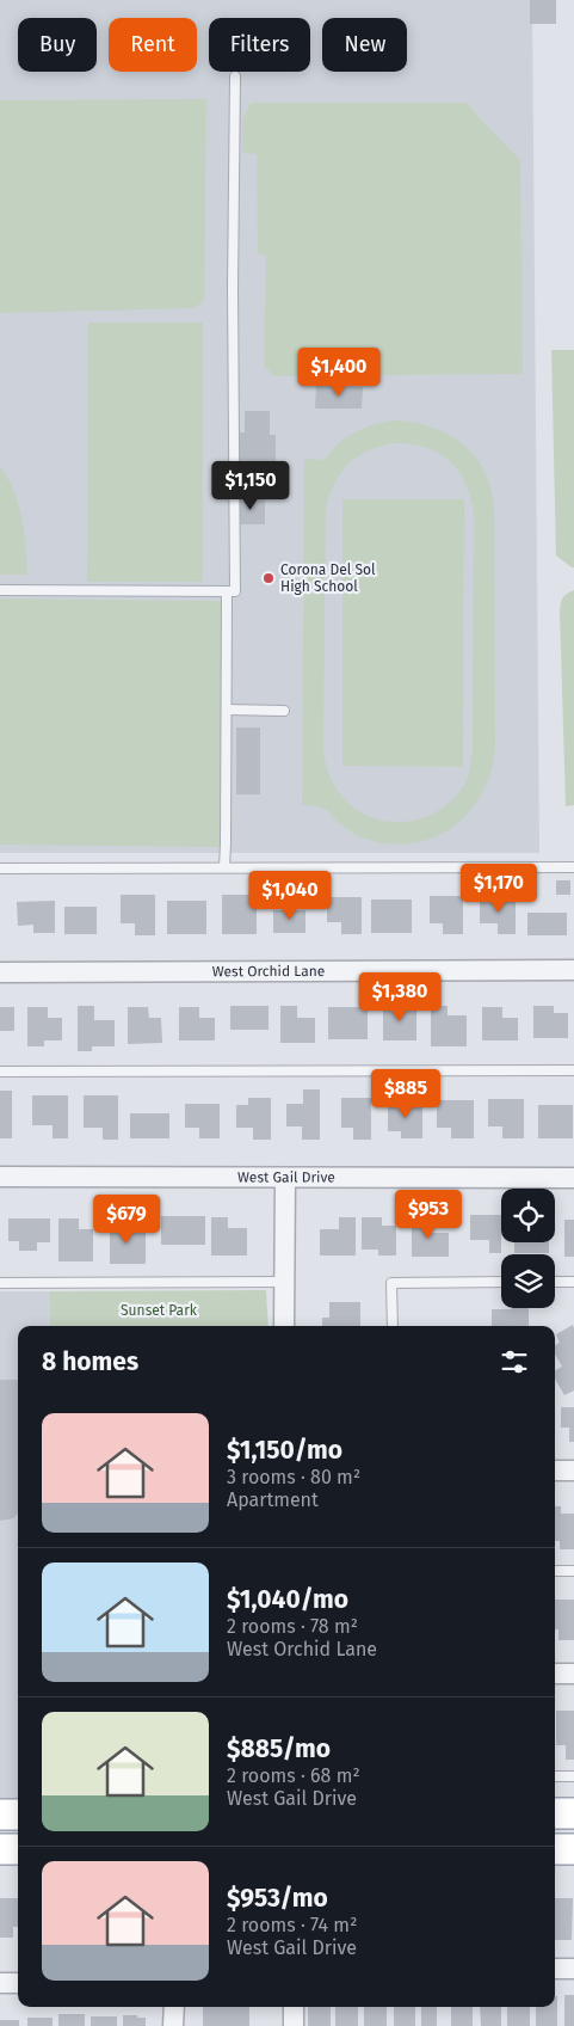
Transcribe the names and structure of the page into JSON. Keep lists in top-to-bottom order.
{
  "streets": {
    "street": ["West Orchid Lane", "West Gail Drive"]
  },
  "parks": ["Sunset Park"],
  "places": ["Corona Del Sol High School"],
  "page": {
    "chip": [
      "Buy",
      "Rent",
      "Filters",
      "New"
    ],
    "price": [
      "$1,400",
      "$1,150",
      "$1,170",
      "$1,040",
      "$1,380",
      "$885",
      "$953",
      "$679"
    ],
    "heading": "8 homes",
    "list": [
      {
        "name": "$1,150/mo",
        "note": "3 rooms · 80 m² · Apartment"
      },
      {
        "name": "$1,040/mo",
        "note": "2 rooms · 78 m² · West Orchid Lane"
      },
      {
        "name": "$885/mo",
        "note": "2 rooms · 68 m² · West Gail Drive"
      },
      {
        "name": "$953/mo",
        "note": "2 rooms · 74 m² · West Gail Drive"
      }
    ]
  }
}
